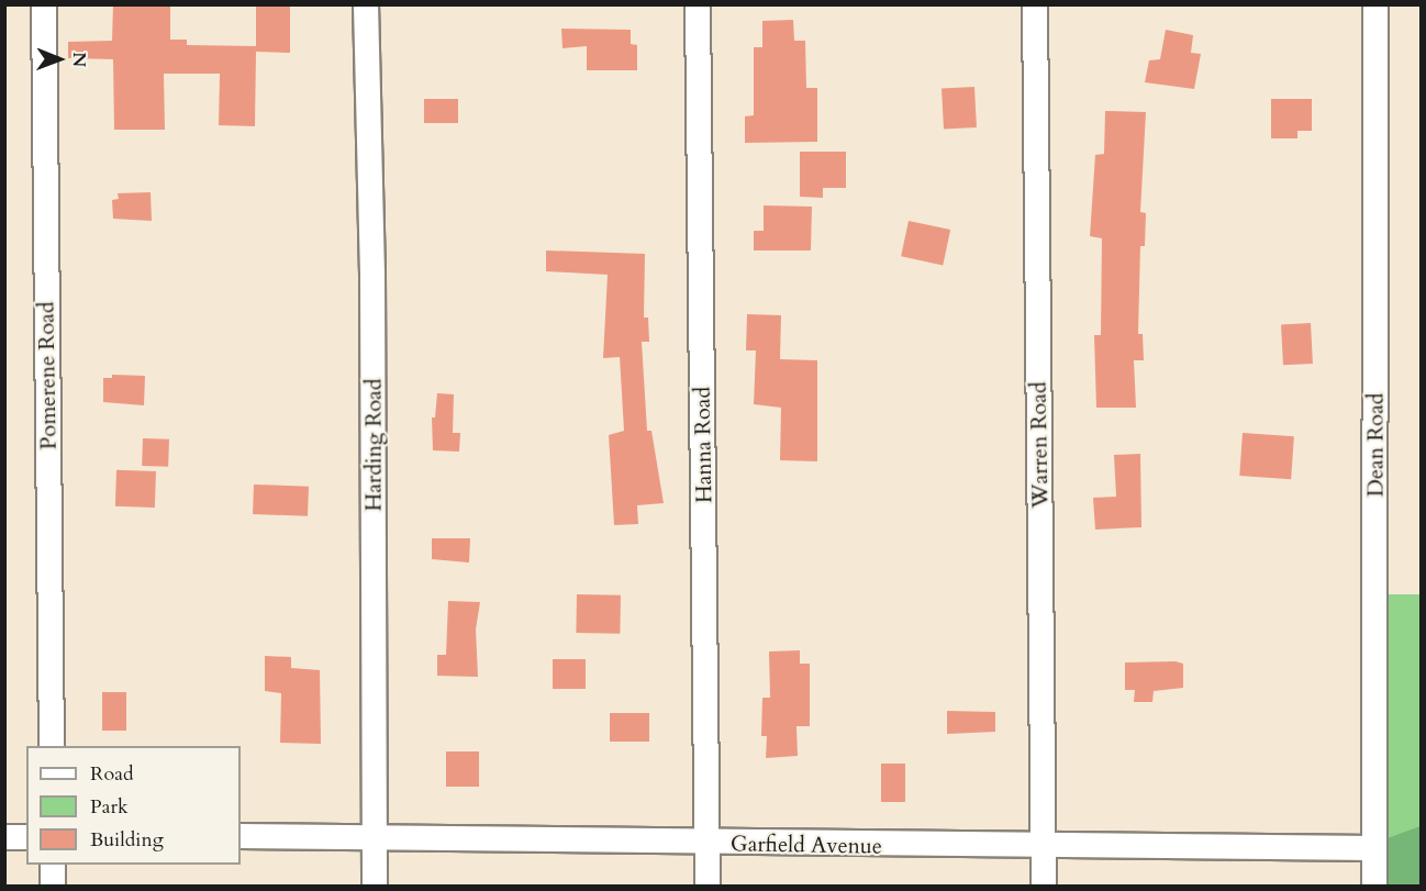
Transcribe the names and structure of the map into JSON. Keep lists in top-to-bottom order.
{
  "streets": {
    "street": [
      "Pomerene Road",
      "Harding Road",
      "Hanna Road",
      "Warren Road",
      "Dean Road",
      "Garfield Avenue"
    ]
  },
  "crossings": [
    ["Harding Road", "Garfield Avenue"],
    ["Hanna Road", "Garfield Avenue"],
    ["Warren Road", "Garfield Avenue"],
    ["Dean Road", "Garfield Avenue"]
  ],
  "legend": ["Road", "Park", "Building"],
  "north": "right"
}
